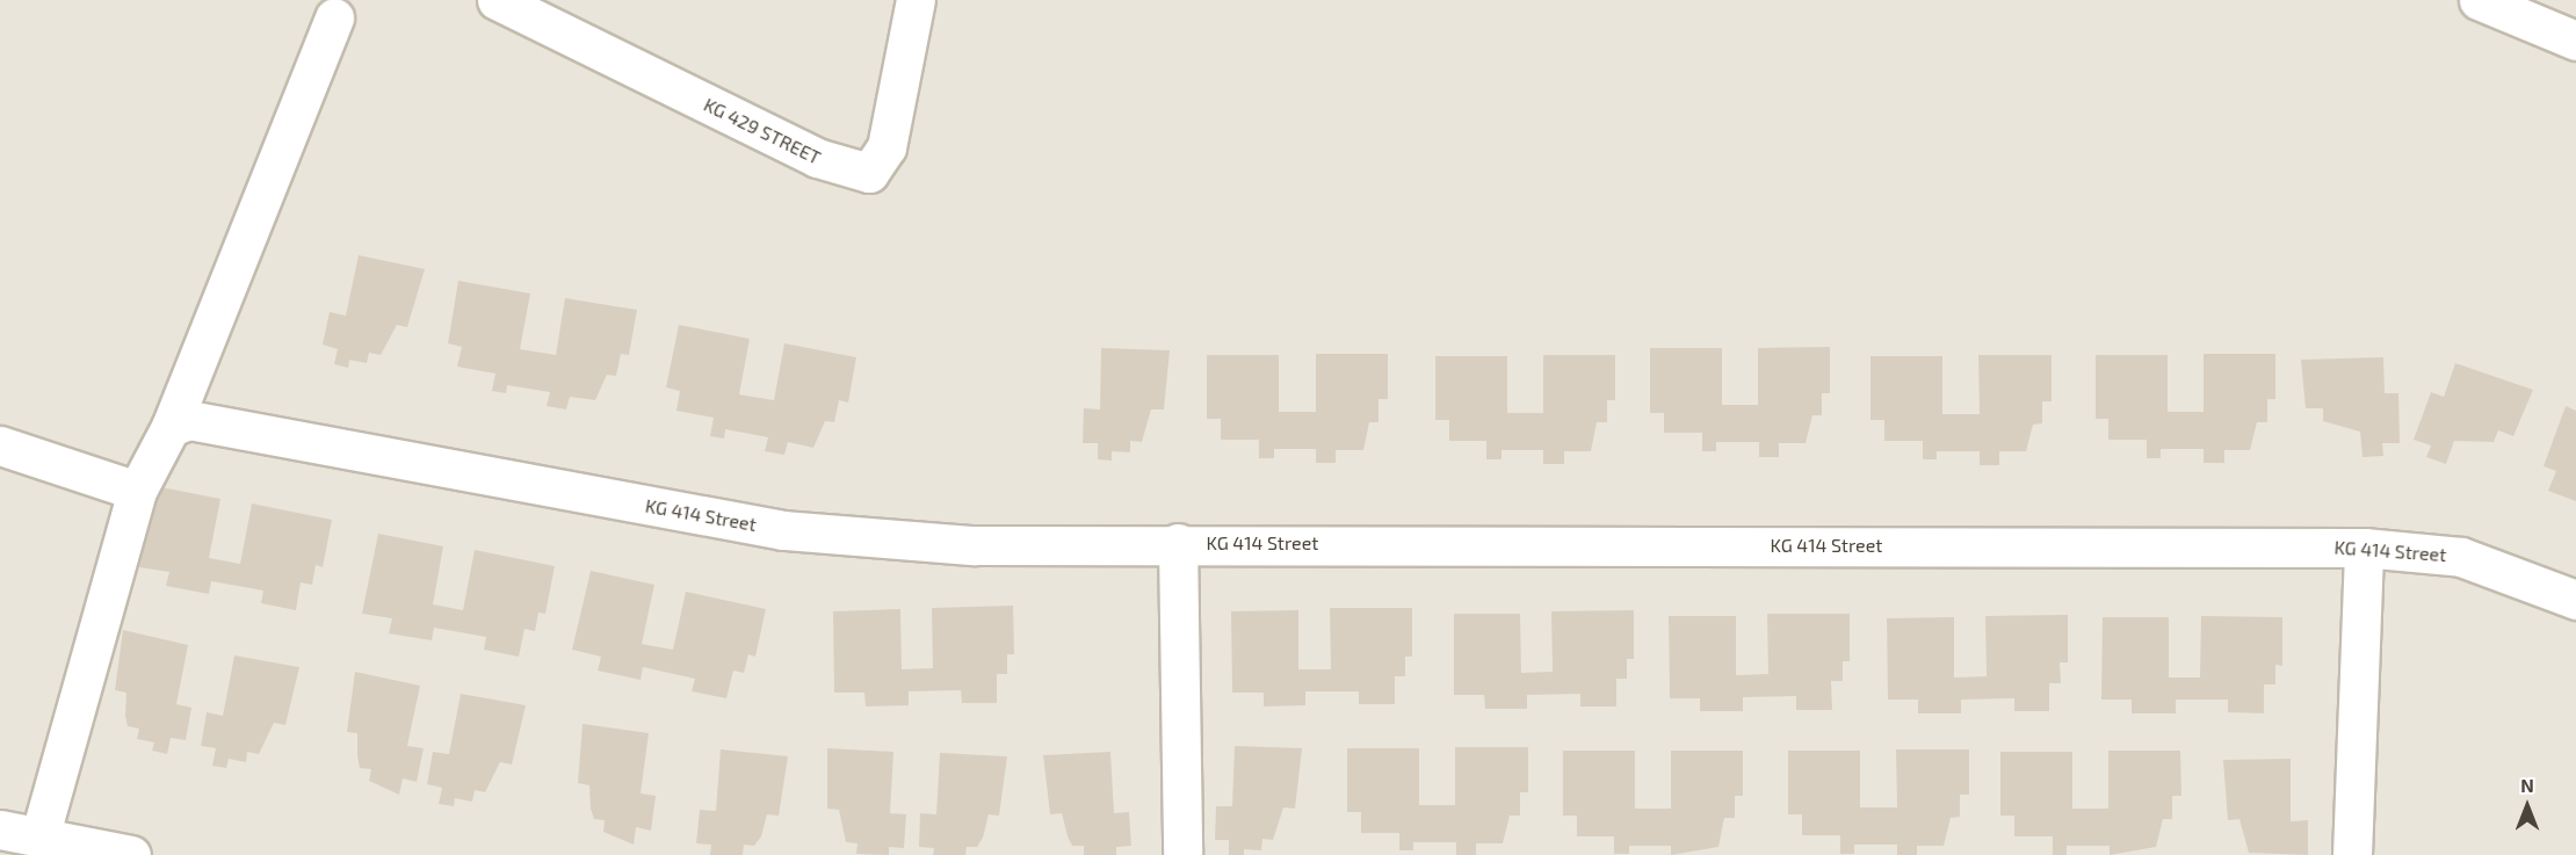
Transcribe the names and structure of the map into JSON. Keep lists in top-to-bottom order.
{
  "streets": {
    "street": ["KG 429 STREET", "KG 414 Street"]
  },
  "north": "top"
}
